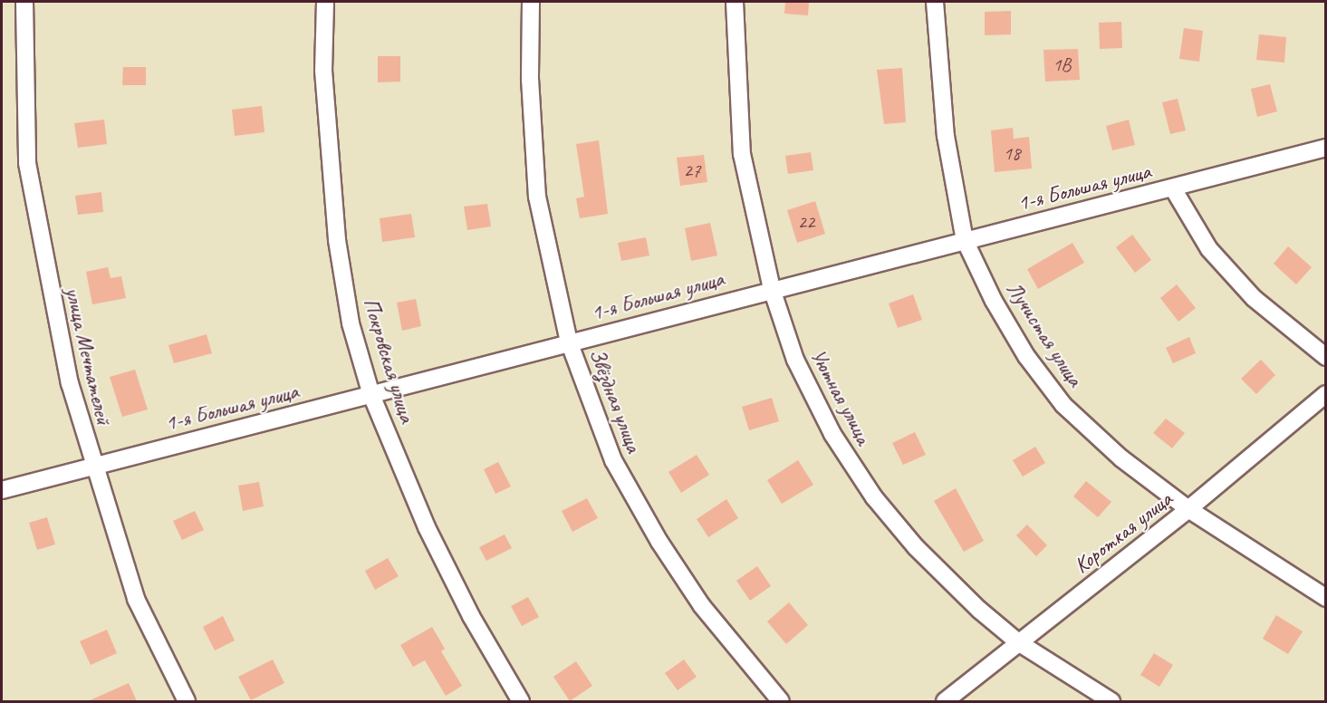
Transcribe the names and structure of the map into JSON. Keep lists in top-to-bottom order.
{
  "streets": {
    "street": [
      "1-я Большая улица",
      "Лучистая улица",
      "улица Мечтателей",
      "Покровская улица",
      "Уютная улица",
      "Звёздная улица",
      "Короткая улица"
    ]
  },
  "crossings": [
    ["1-я Большая улица", "Лучистая улица"],
    ["1-я Большая улица", "улица Мечтателей"],
    ["1-я Большая улица", "Покровская улица"],
    ["1-я Большая улица", "Уютная улица"],
    ["1-я Большая улица", "Звёздная улица"],
    ["Лучистая улица", "Короткая улица"],
    ["Уютная улица", "Короткая улица"]
  ],
  "house_numbers": [
    "1В",
    "18",
    "27",
    "22"
  ]
}
